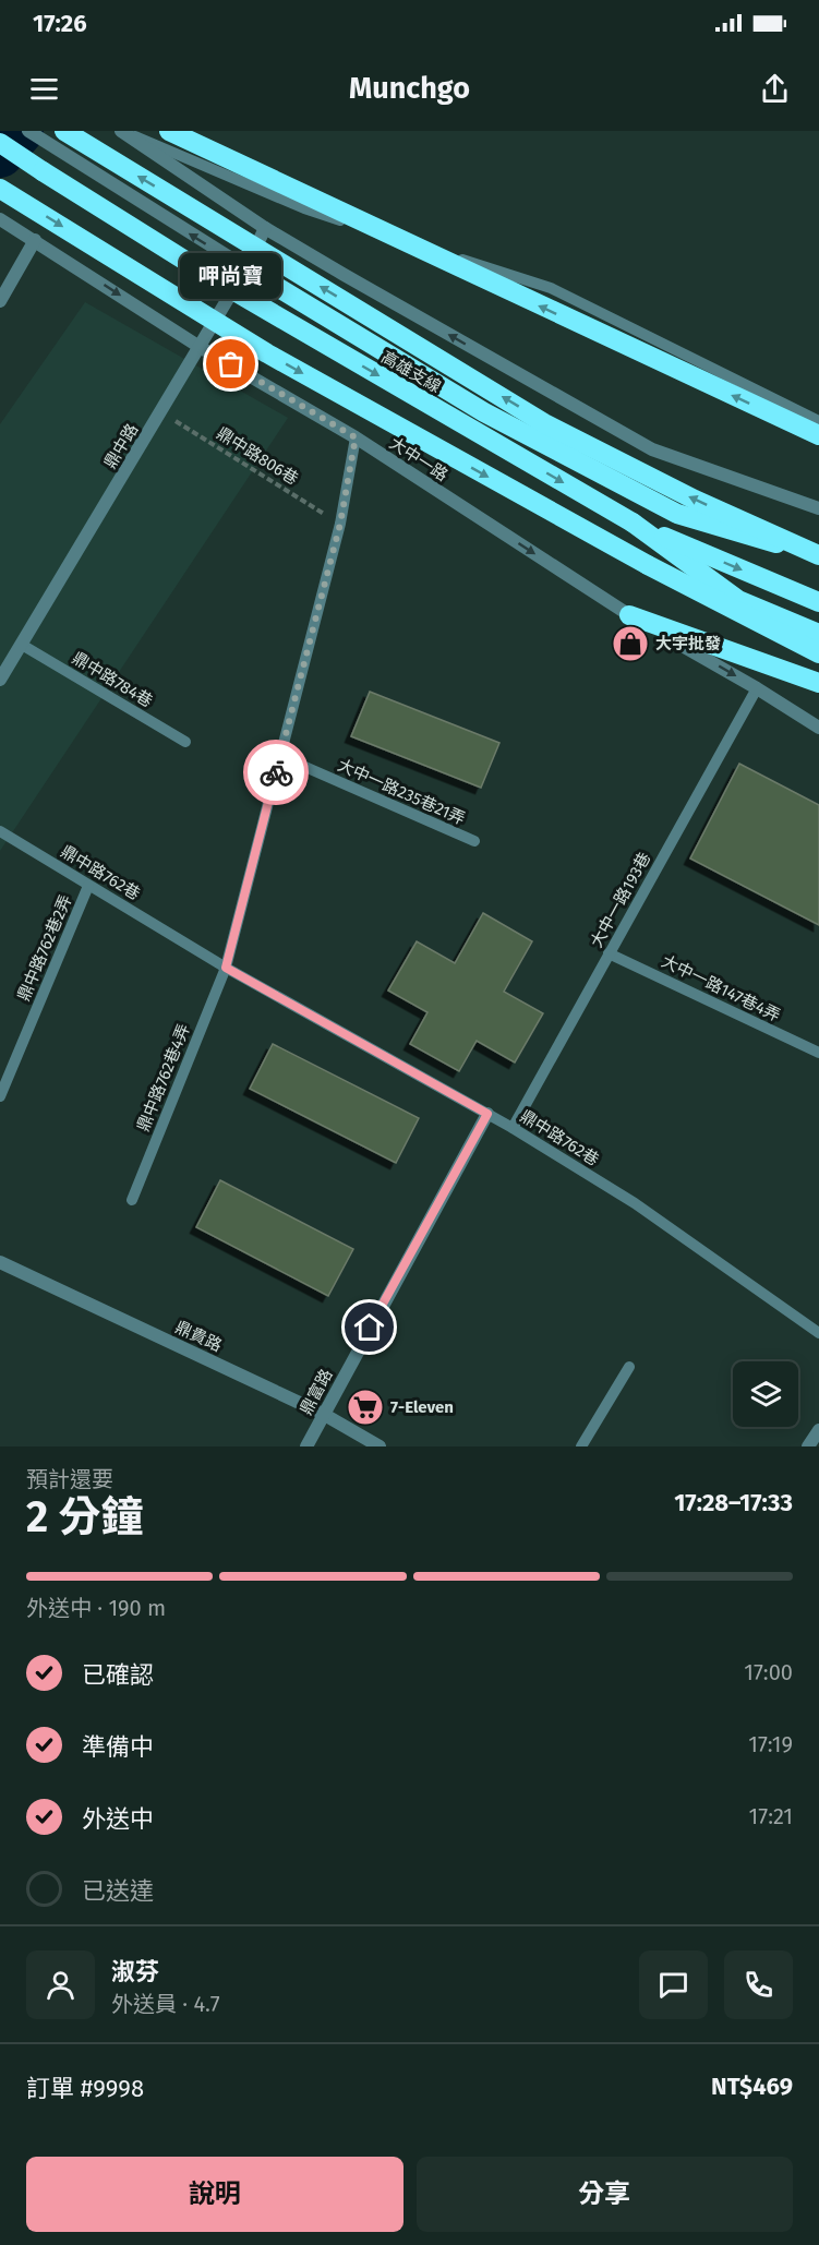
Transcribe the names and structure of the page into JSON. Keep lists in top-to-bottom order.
{
  "streets": {
    "highway": ["高雄支線"],
    "street": [
      "鼎中路",
      "大中一路",
      "鼎貴路",
      "鼎富路"
    ],
    "lane": [
      "鼎中路784巷",
      "大中一路235巷21弄",
      "鼎中路762巷",
      "大中一路193巷",
      "鼎中路762巷2弄",
      "大中一路147巷4弄",
      "鼎中路762巷4弄"
    ],
    "path": ["鼎中路806巷"]
  },
  "crossings": [
    ["鼎中路", "鼎中路806巷"],
    ["鼎中路", "大中一路"],
    ["鼎中路", "鼎中路784巷"],
    ["鼎中路806巷", "鼎中路762巷4弄"],
    ["大中一路", "大中一路193巷"],
    ["大中一路", "鼎中路762巷4弄"],
    ["大中一路235巷21弄", "鼎中路762巷4弄"],
    ["鼎中路762巷", "大中一路193巷"],
    ["鼎中路762巷", "鼎中路762巷2弄"],
    ["鼎中路762巷", "鼎中路762巷4弄"],
    ["鼎中路762巷", "鼎富路"],
    ["大中一路193巷", "大中一路147巷4弄"],
    ["鼎貴路", "鼎富路"]
  ],
  "one_way": ["大中一路"],
  "places": {
    "other": ["呷尚寶"],
    "shop": ["大宇批發"],
    "supermarket": ["7-Eleven"]
  },
  "page": {
    "status": "17:26",
    "header": "Munchgo",
    "bubble": "呷尚寶",
    "heading": ["2 分鐘", "預計還要", "17:28–17:33"],
    "panel": [
      "淑芬",
      "外送員 · 4.7",
      "訂單 #9998",
      "NT$469"
    ],
    "bar": "外送中 · 190 m",
    "list": [
      ["已確認", "17:00"],
      ["準備中", "17:19"],
      ["外送中", "17:21"],
      "已送達"
    ],
    "buttons": ["說明", "分享"]
  }
}
